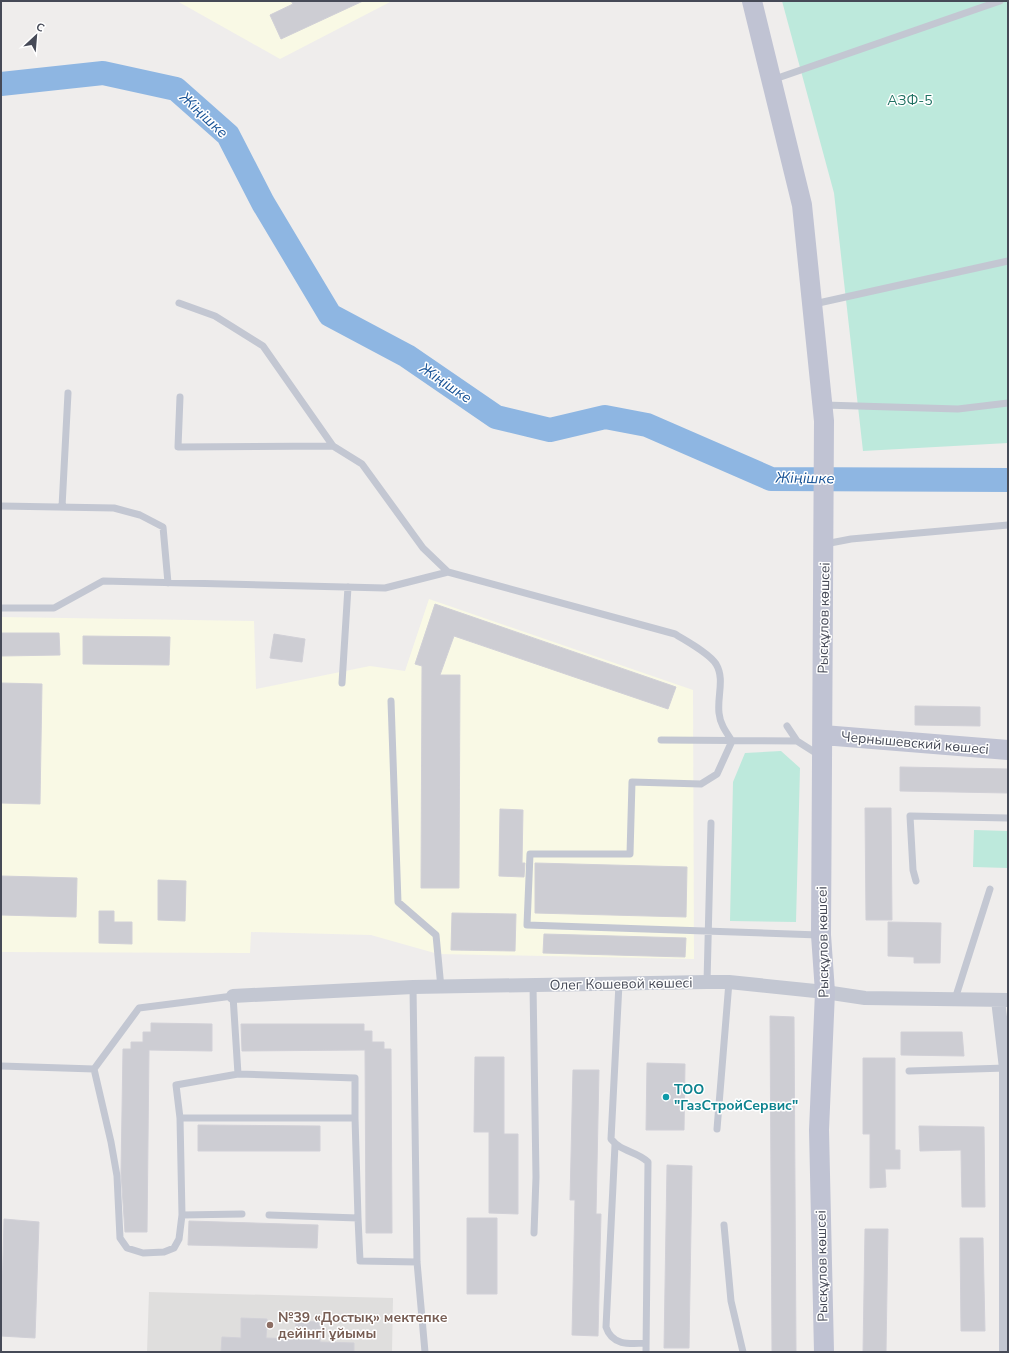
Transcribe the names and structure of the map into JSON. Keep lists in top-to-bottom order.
{
  "streets": {
    "street": ["Рысқұлов көшсеі", "Чернышевский көшесі", "Олег Кошевой көшесі"]
  },
  "crossings": [
    ["Рысқұлов көшсеі", "Чернышевский көшесі"],
    ["Рысқұлов көшсеі", "Олег Кошевой көшесі"]
  ],
  "water": ["Жіңішке"],
  "parks": ["АЗФ-5"],
  "places": ["ТОО \"ГазСтройСервис\"", "№39 «Достық» мектепке дейінгі ұйымы"],
  "north": "top right"
}
